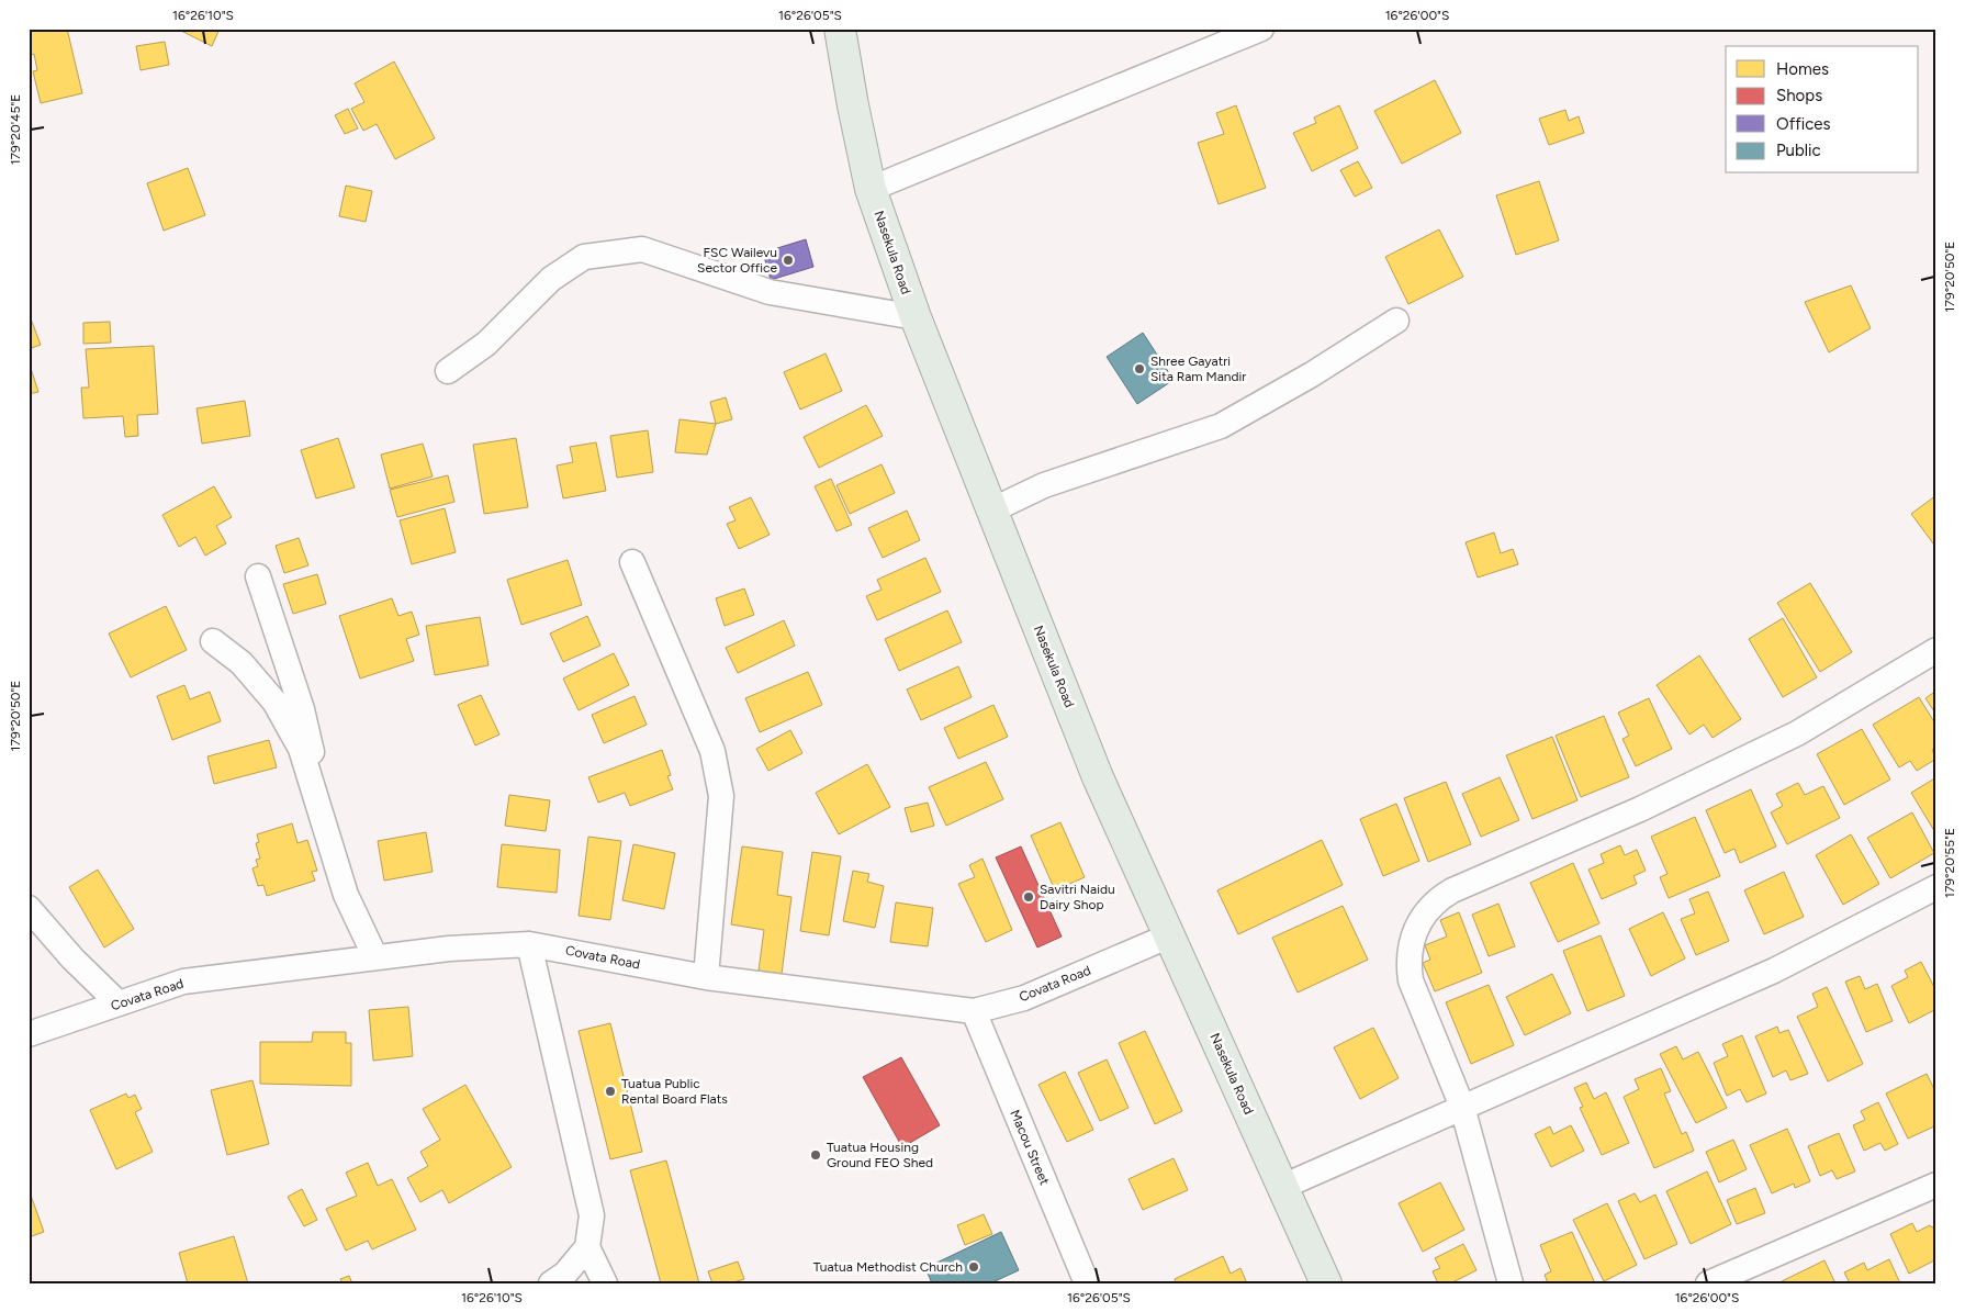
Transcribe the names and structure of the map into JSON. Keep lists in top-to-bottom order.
{
  "streets": {
    "main road": ["Nasekula Road"],
    "street": ["Covata Road", "Macou Street"]
  },
  "crossings": [
    ["Nasekula Road", "Covata Road"],
    ["Covata Road", "Macou Street"]
  ],
  "places": [
    "FSC Wailevu Sector Office",
    "Shree Gayatri Sita Ram Mandir",
    "Savitri Naidu Dairy Shop",
    "Tuatua Public Rental Board Flats",
    "Tuatua Housing Ground FEO Shed",
    "Tuatua Methodist Church"
  ],
  "legend": [
    "Homes",
    "Shops",
    "Offices",
    "Public"
  ],
  "coordinates": [
    "16°26'10\"S",
    "16°26'05\"S",
    "16°26'00\"S",
    "179°20'45\"E",
    "179°20'50\"E",
    "179°20'55\"E"
  ]
}
